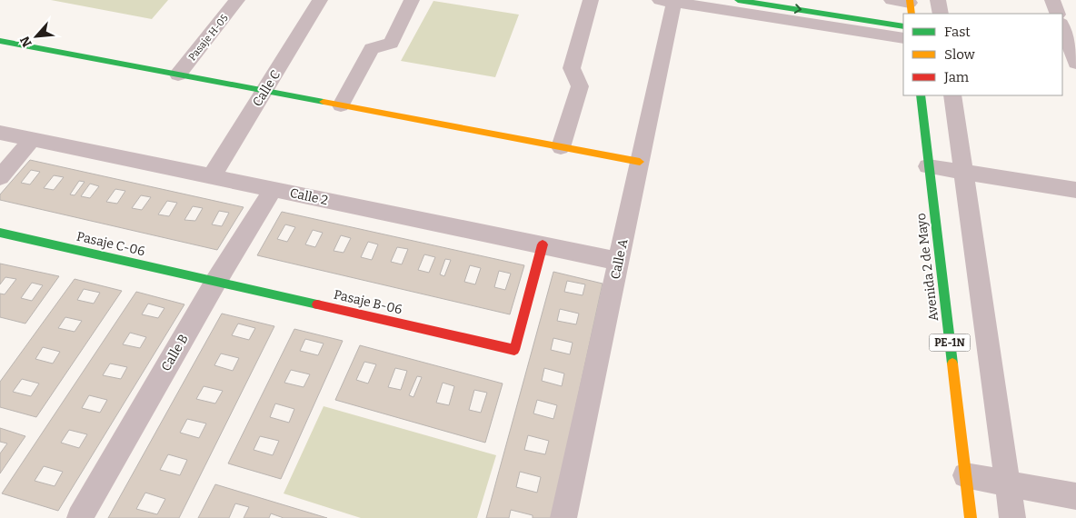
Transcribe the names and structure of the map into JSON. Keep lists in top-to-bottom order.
{
  "streets": {
    "main road": [
      "Pasaje C-06",
      "Avenida 2 de Mayo",
      "Pasaje B-06",
      "PE-1N"
    ],
    "street": [
      "Pasaje H-05",
      "Calle C",
      "Calle 2",
      "Calle A",
      "Calle B"
    ]
  },
  "crossings": [
    ["Calle C", "Calle 2"],
    ["Calle 2", "Calle A"],
    ["Calle 2", "Pasaje B-06"],
    ["Calle 2", "Calle B"],
    ["Pasaje C-06", "Pasaje B-06"],
    ["Pasaje C-06", "Calle B"],
    ["Pasaje B-06", "Calle B"]
  ],
  "legend": ["Fast", "Slow", "Jam"],
  "north": "bottom left"
}
